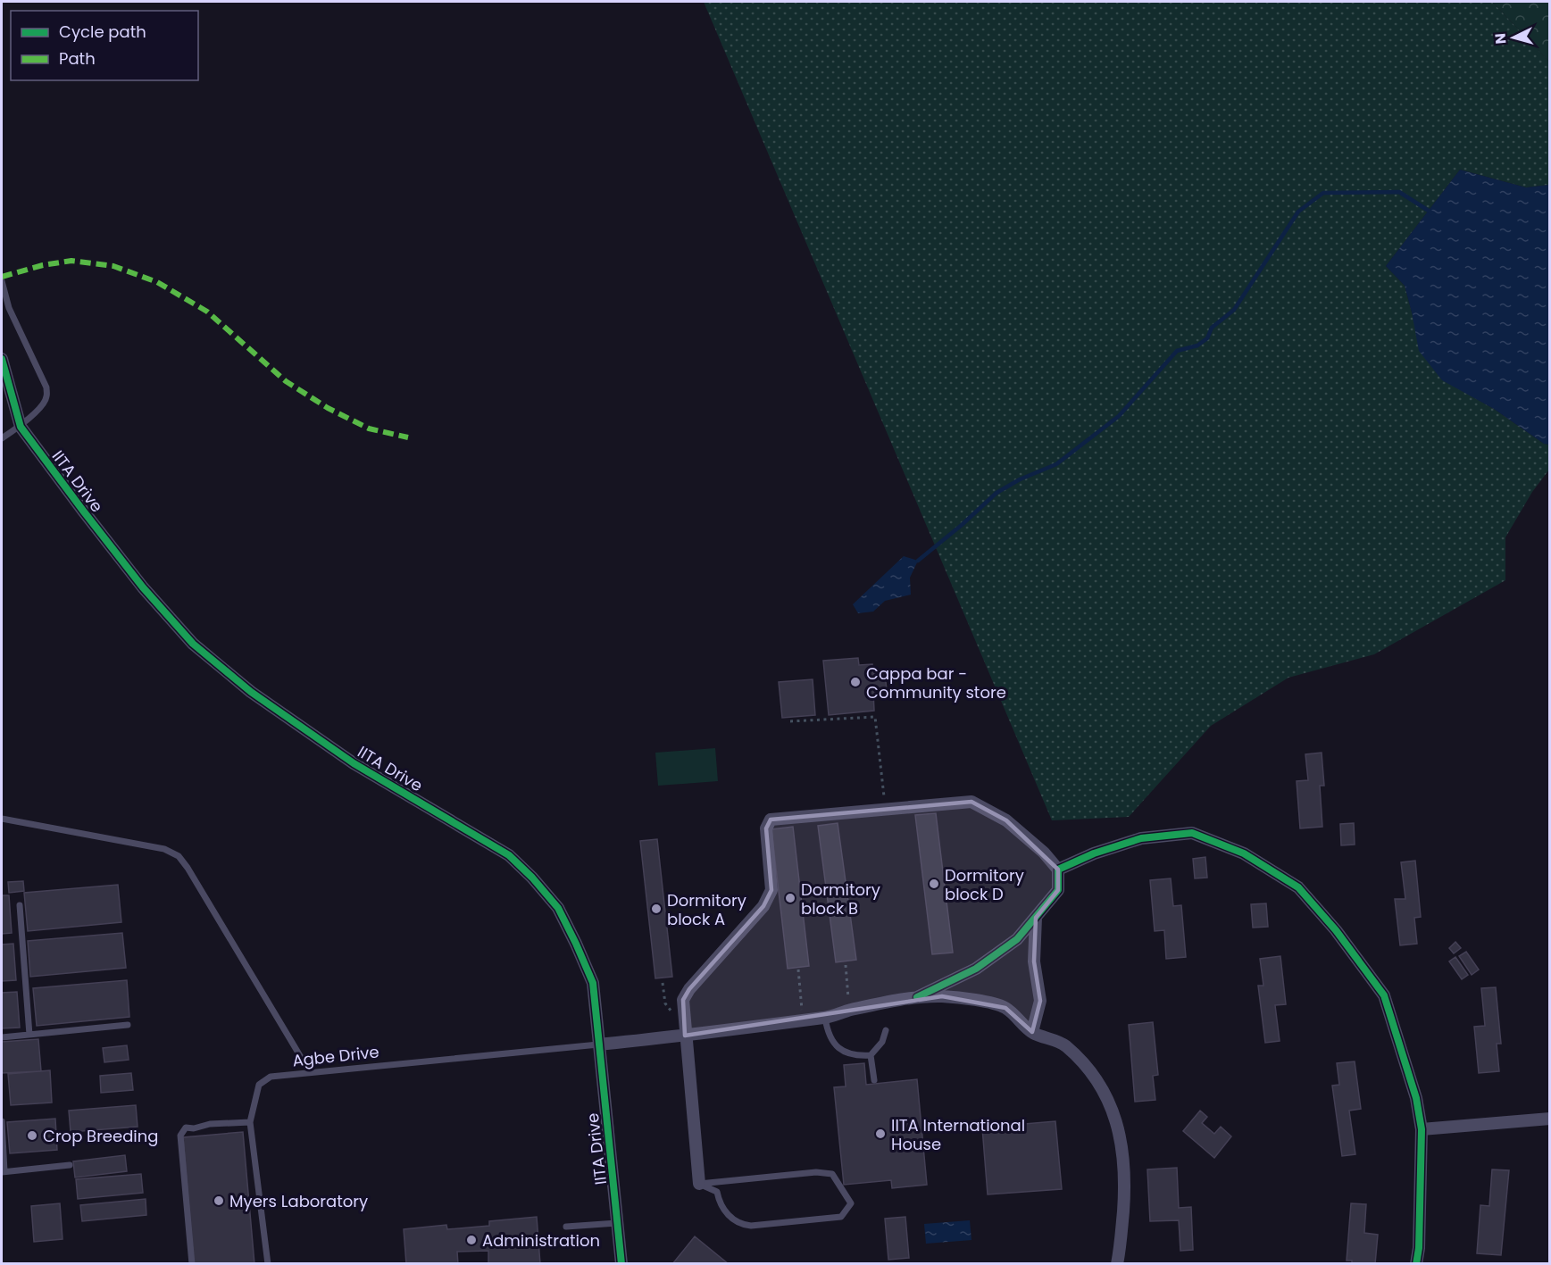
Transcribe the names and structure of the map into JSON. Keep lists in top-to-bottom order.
{
  "streets": {
    "street": ["IITA Drive"],
    "lane": ["Agbe Drive"]
  },
  "crossings": [
    ["IITA Drive", "Agbe Drive"]
  ],
  "places": [
    "Cappa bar - Community store",
    "Dormitory block D",
    "Dormitory block B",
    "Dormitory block A",
    "IITA International House",
    "Crop Breeding",
    "Myers Laboratory",
    "Administration"
  ],
  "legend": ["Cycle path", "Path"],
  "north": "left"
}
